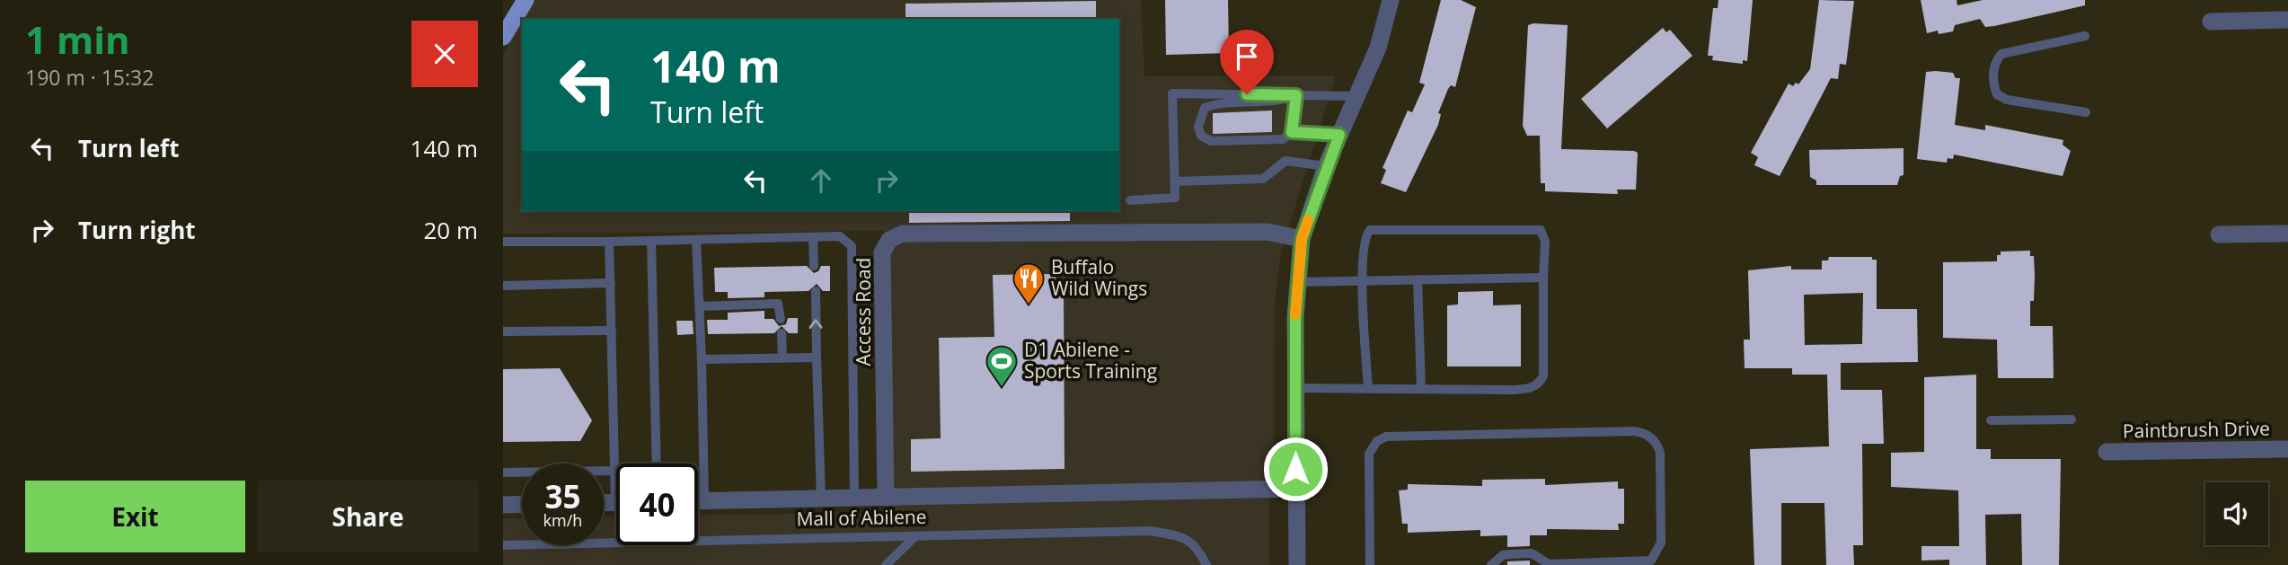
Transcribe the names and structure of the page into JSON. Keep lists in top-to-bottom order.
{
  "streets": {
    "street": ["Access Road", "Paintbrush Drive", "Mall of Abilene"]
  },
  "crossings": [
    ["Access Road", "Mall of Abilene"]
  ],
  "places": {
    "restaurant": ["Buffalo Wild Wings"],
    "sports": ["D1 Abilene - Sports Training"]
  },
  "page": {
    "heading": ["1 min", "190 m · 15:32"],
    "turn": ["140 m", "Turn left"],
    "list": [
      {
        "name": "Turn left",
        "value": "140 m"
      },
      {
        "name": "Turn right",
        "value": "20 m"
      }
    ],
    "speed": "35 km/h",
    "limit": "40",
    "buttons": ["Exit", "Share"]
  }
}
